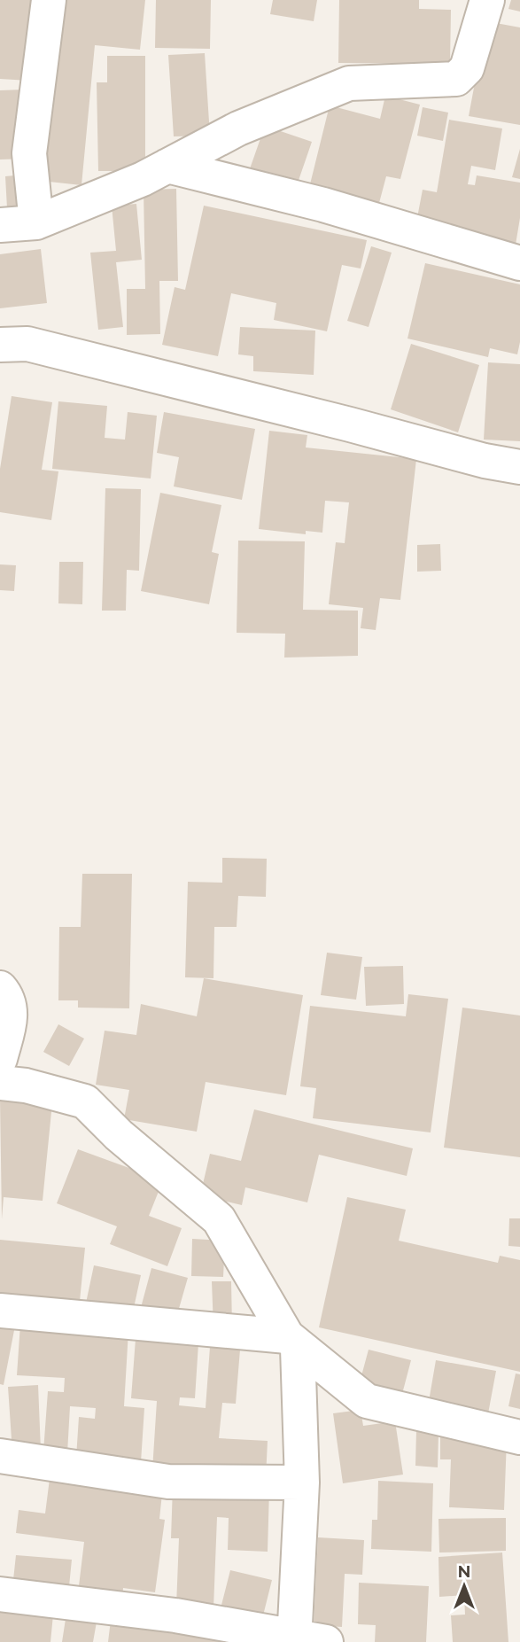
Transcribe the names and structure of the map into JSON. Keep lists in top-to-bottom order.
{
  "north": "top"
}
